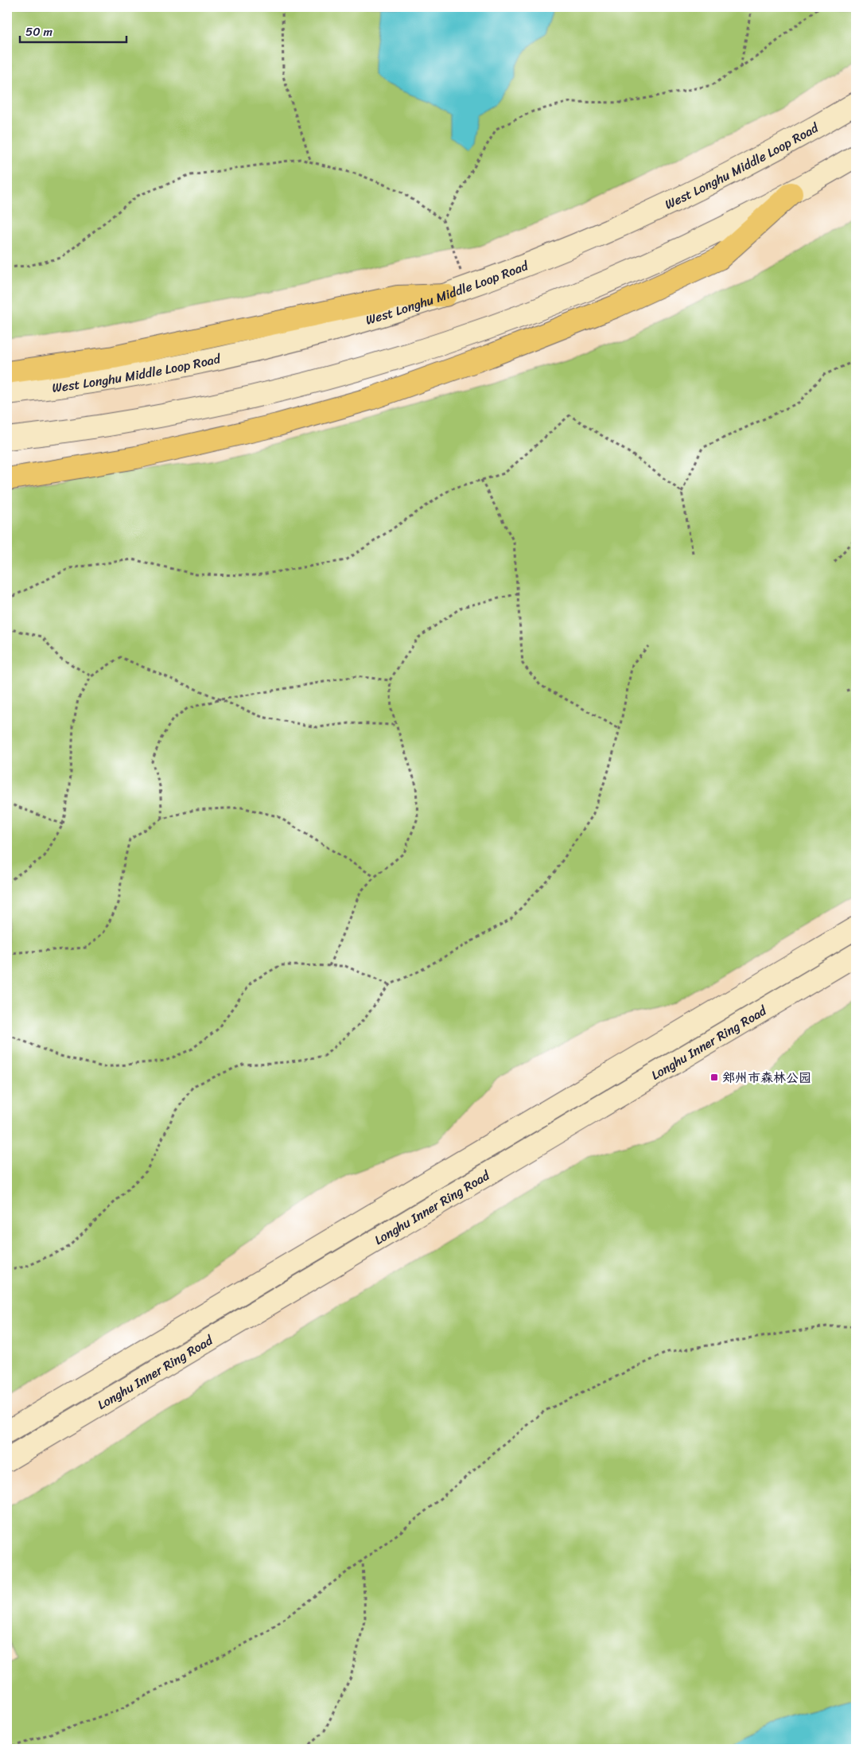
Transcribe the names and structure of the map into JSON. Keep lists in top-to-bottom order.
{
  "streets": {
    "main road": ["West Longhu Middle Loop Road", "Longhu Inner Ring Road"]
  },
  "places": {
    "transit": ["郑州市森林公园"]
  },
  "scale_bar": "50 m"
}
